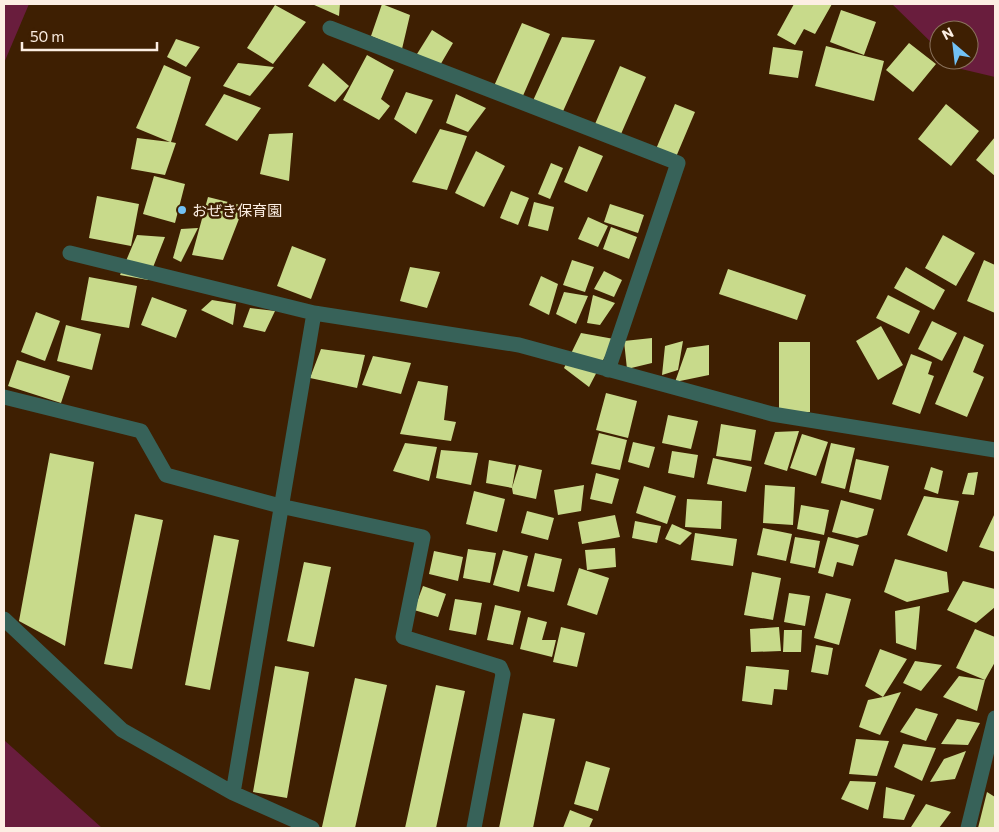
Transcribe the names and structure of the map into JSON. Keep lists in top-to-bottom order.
{
  "places": ["おぜき保育園"],
  "scale_bar": "50 m",
  "north": "top left"
}
